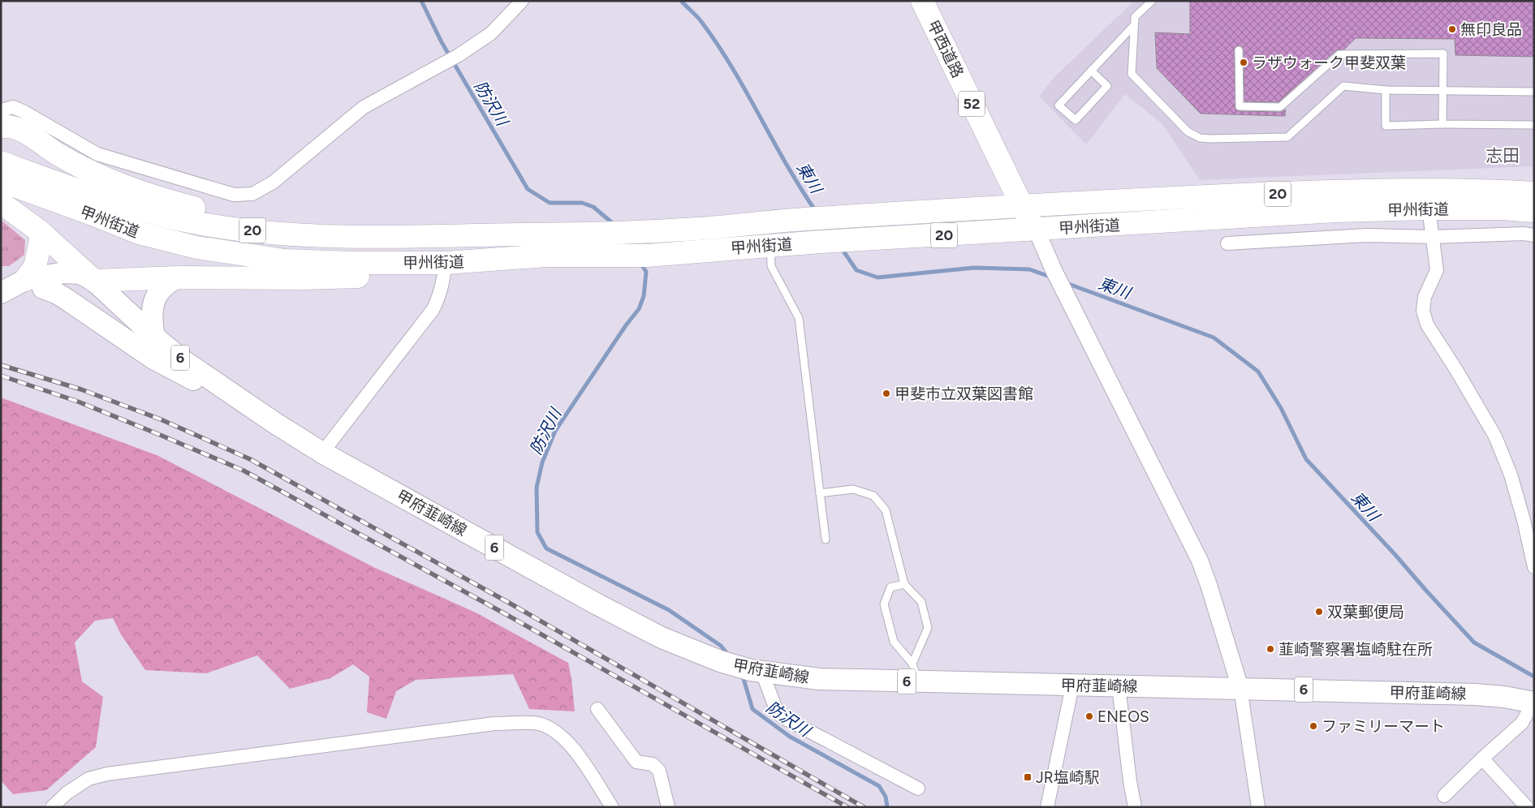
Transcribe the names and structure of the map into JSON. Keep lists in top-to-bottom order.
{
  "streets": {
    "highway": [
      "甲西道路",
      "52",
      "20",
      "甲州街道"
    ],
    "main road": ["6", "甲府韮崎線"]
  },
  "crossings": [
    ["甲西道路", "52"],
    ["甲西道路", "甲州街道"],
    ["52", "甲州街道"],
    ["20", "甲州街道"]
  ],
  "districts": ["志田"],
  "water": ["防沢川", "東川"],
  "places": {
    "other": [
      "無印良品",
      "ラザウォーク甲斐双葉",
      "甲斐市立双葉図書館",
      "双葉郵便局",
      "韮崎警察署塩崎駐在所",
      "ENEOS",
      "ファミリーマート"
    ],
    "transit": ["JR塩崎駅"]
  }
}
